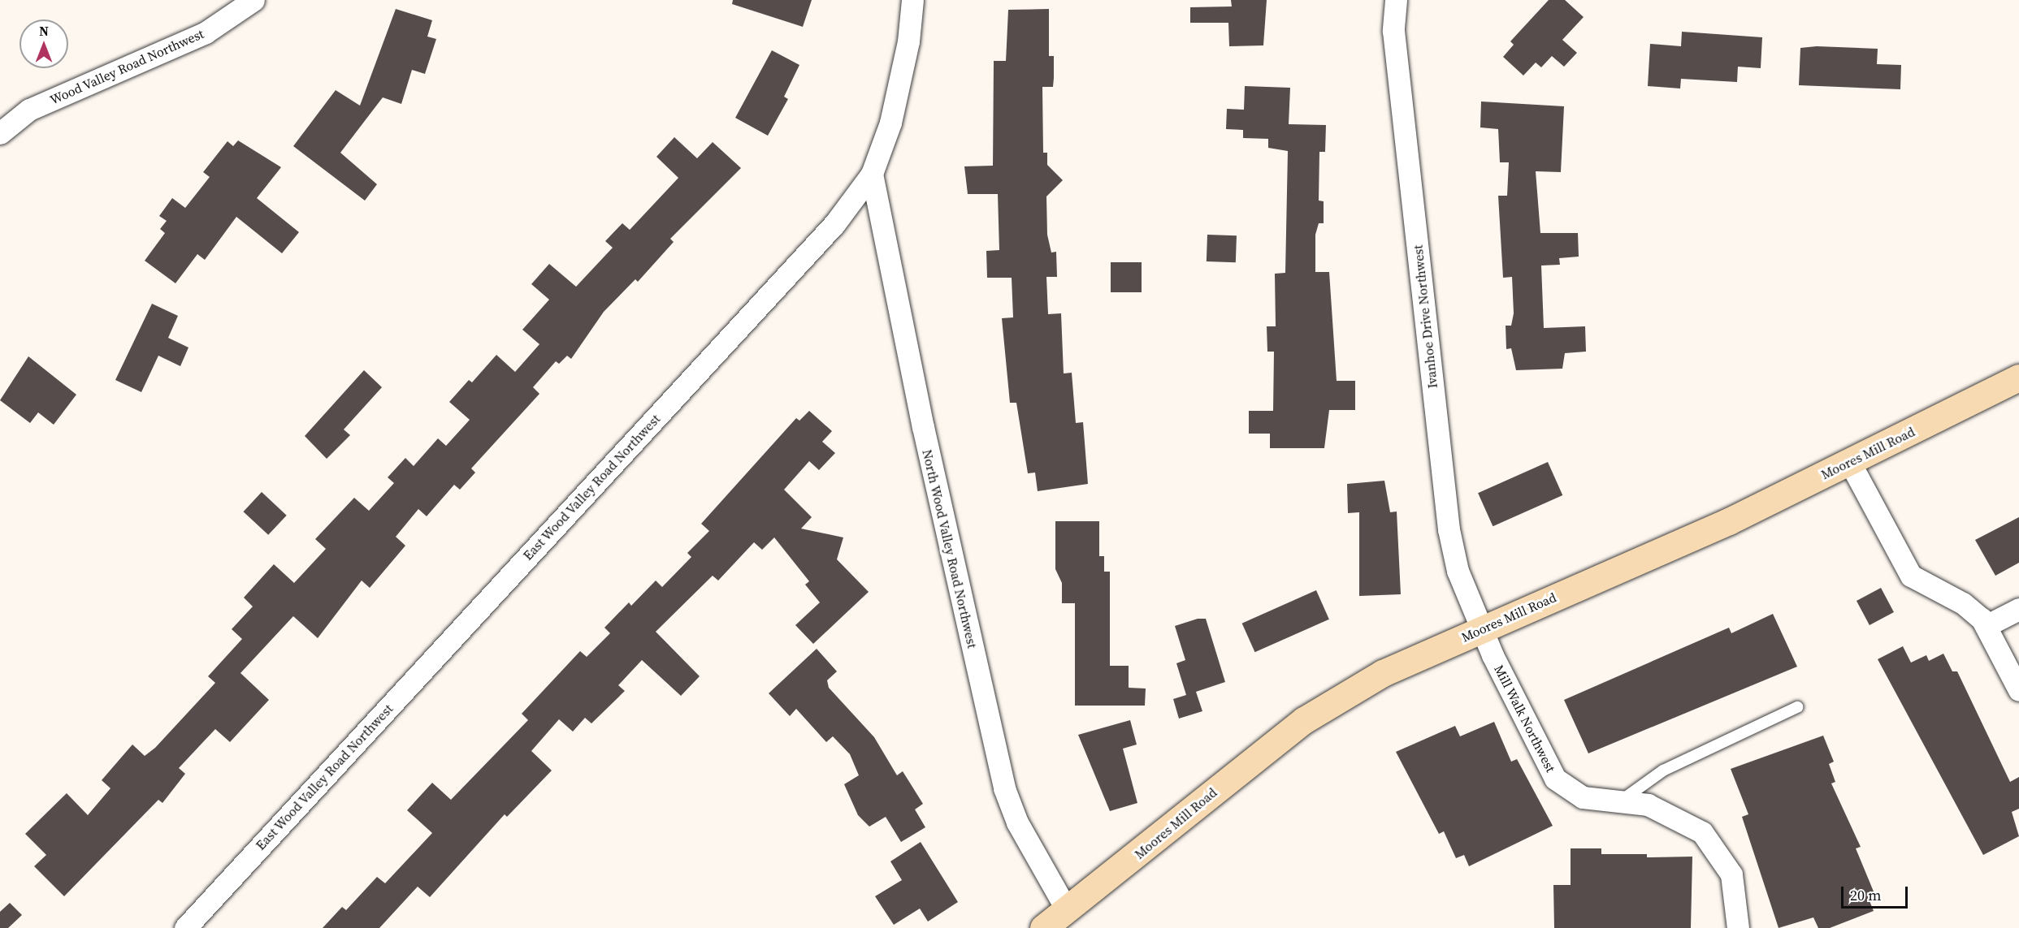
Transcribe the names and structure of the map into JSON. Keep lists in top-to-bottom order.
{
  "streets": {
    "street": [
      "Wood Valley Road Northwest",
      "Ivanhoe Drive Northwest",
      "Moores Mill Road",
      "East Wood Valley Road Northwest",
      "North Wood Valley Road Northwest",
      "Mill Walk Northwest"
    ]
  },
  "crossings": [
    ["Ivanhoe Drive Northwest", "Moores Mill Road"],
    ["Ivanhoe Drive Northwest", "Mill Walk Northwest"],
    ["Moores Mill Road", "North Wood Valley Road Northwest"],
    ["Moores Mill Road", "Mill Walk Northwest"],
    ["East Wood Valley Road Northwest", "North Wood Valley Road Northwest"]
  ],
  "scale_bar": "20 m",
  "north": "top"
}
